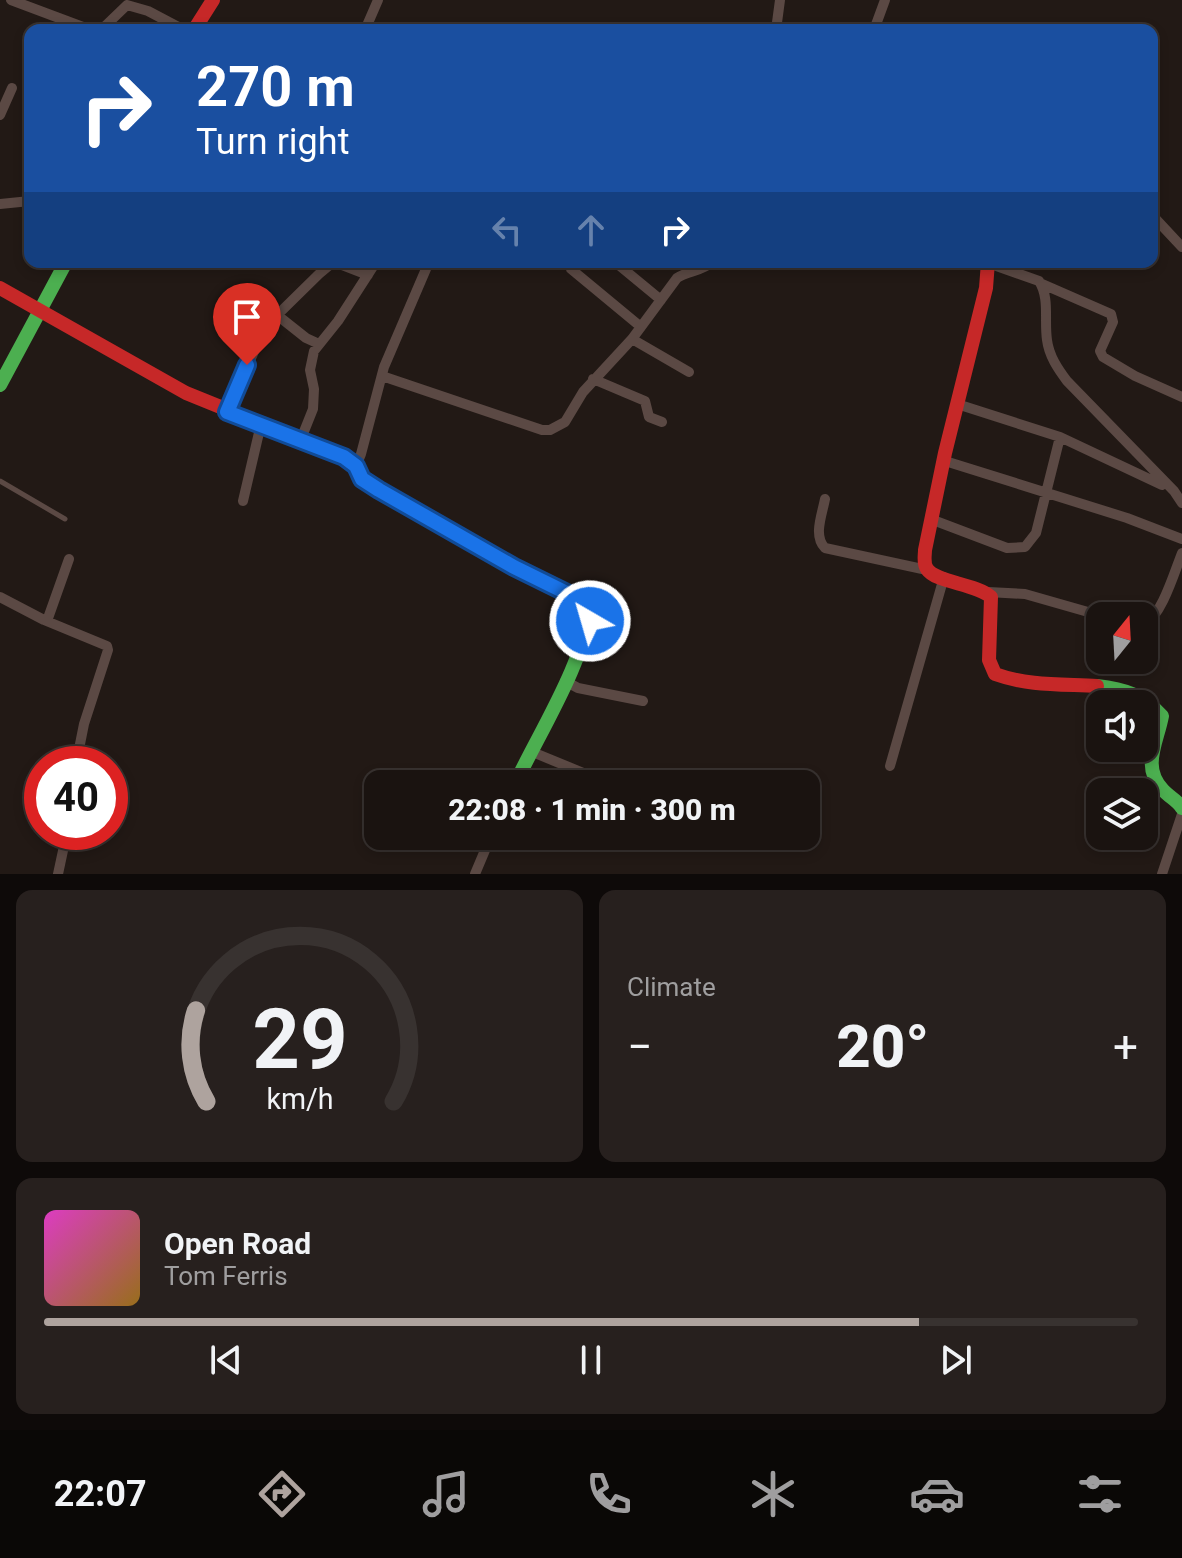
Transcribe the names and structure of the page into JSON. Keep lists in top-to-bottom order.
{
  "north": "top",
  "page": {
    "turn": ["270 m", "Turn right"],
    "limit": "40",
    "trip": "22:08 · 1 min · 300 m",
    "tile": "Climate",
    "heat": ["−", "20°", "+"],
    "song": ["Open Road", "Tom Ferris"],
    "tabs": "22:07",
    "gauge": ["29", "km/h"]
  }
}
